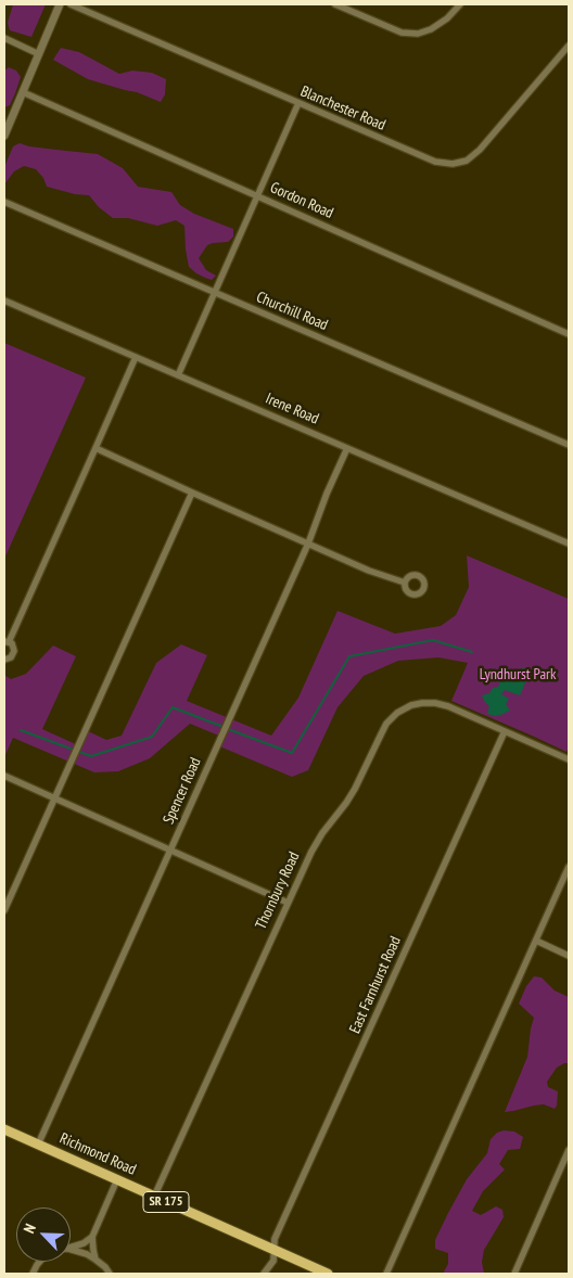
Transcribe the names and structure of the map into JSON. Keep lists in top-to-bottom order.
{
  "streets": {
    "main road": ["Richmond Road", "SR 175"],
    "street": [
      "Blanchester Road",
      "Gordon Road",
      "Churchill Road",
      "Irene Road",
      "Spencer Road",
      "Thornbury Road",
      "East Farnhurst Road"
    ]
  },
  "crossings": [
    ["Irene Road", "Spencer Road"],
    ["Spencer Road", "Richmond Road"],
    ["Thornbury Road", "East Farnhurst Road"],
    ["Thornbury Road", "Richmond Road"],
    ["East Farnhurst Road", "Richmond Road"]
  ],
  "parks": ["Lyndhurst Park"],
  "north": "top left"
}
